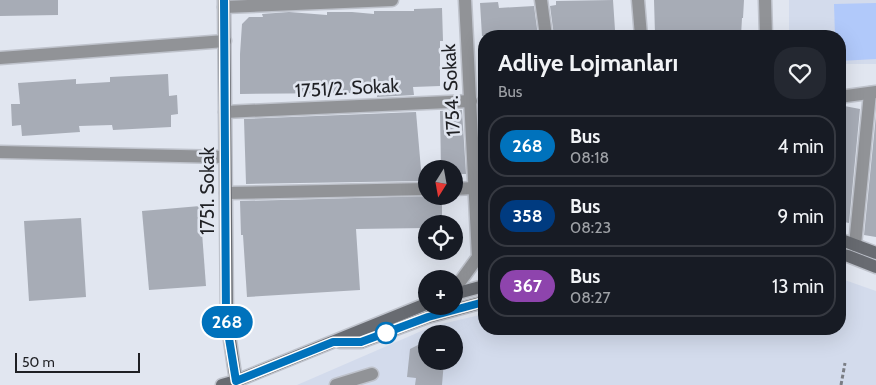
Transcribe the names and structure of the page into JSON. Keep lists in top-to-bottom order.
{
  "streets": {
    "street": ["1751/2. Sokak", "1754. Sokak", "1751. Sokak"]
  },
  "crossings": [
    ["1751/2. Sokak", "1754. Sokak"],
    ["1751/2. Sokak", "1751. Sokak"]
  ],
  "lines": ["bus line 268"],
  "scale_bar": "50 m",
  "north": "bottom",
  "page": {
    "on_map": "268",
    "heading": ["Adliye Lojmanları", "Bus"],
    "list": [
      {
        "mark": "268",
        "name": "Bus",
        "note": "08:18",
        "value": "4 min"
      },
      {
        "mark": "358",
        "name": "Bus",
        "note": "08:23",
        "value": "9 min"
      },
      {
        "mark": "367",
        "name": "Bus",
        "note": "08:27",
        "value": "13 min"
      }
    ],
    "map_buttons": ["+", "−"],
    "scale": "50 m"
  }
}
